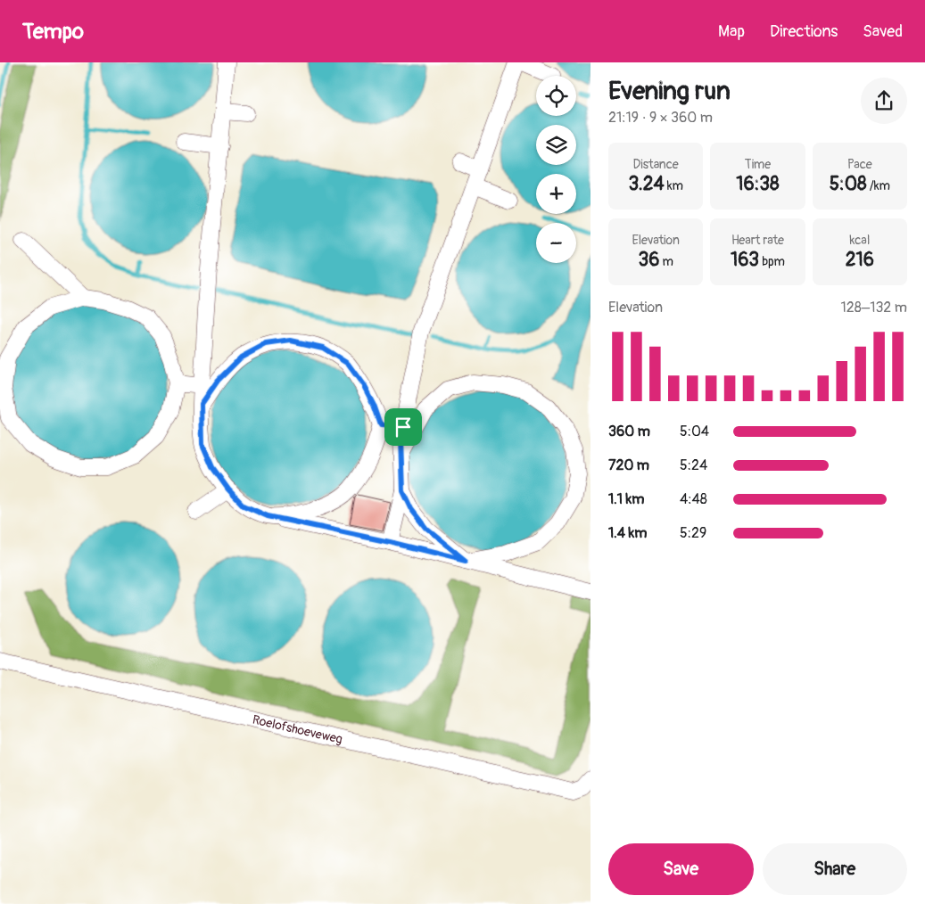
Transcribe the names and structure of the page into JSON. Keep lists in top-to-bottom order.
{
  "streets": {
    "street": ["Roelofshoeveweg"]
  },
  "page": {
    "header": "Tempo",
    "nav": ["Map", "Directions", "Saved"],
    "heading": ["Evening run", "21:19 · 9 × 360 m"],
    "map_buttons": ["+", "−"],
    "stats": [
      ["Distance", "3.24 km"],
      ["Time", "16:38"],
      ["Pace", "5:08 /km"],
      ["Elevation", "36 m"],
      ["Heart rate", "163 bpm"],
      ["kcal", "216"]
    ],
    "chart": ["Elevation", "128–132 m"],
    "list": [
      {
        "name": "360 m",
        "note": "5:04"
      },
      {
        "name": "720 m",
        "note": "5:24"
      },
      {
        "name": "1.1 km",
        "note": "4:48"
      },
      {
        "name": "1.4 km",
        "note": "5:29"
      }
    ],
    "buttons": ["Save", "Share"]
  }
}
